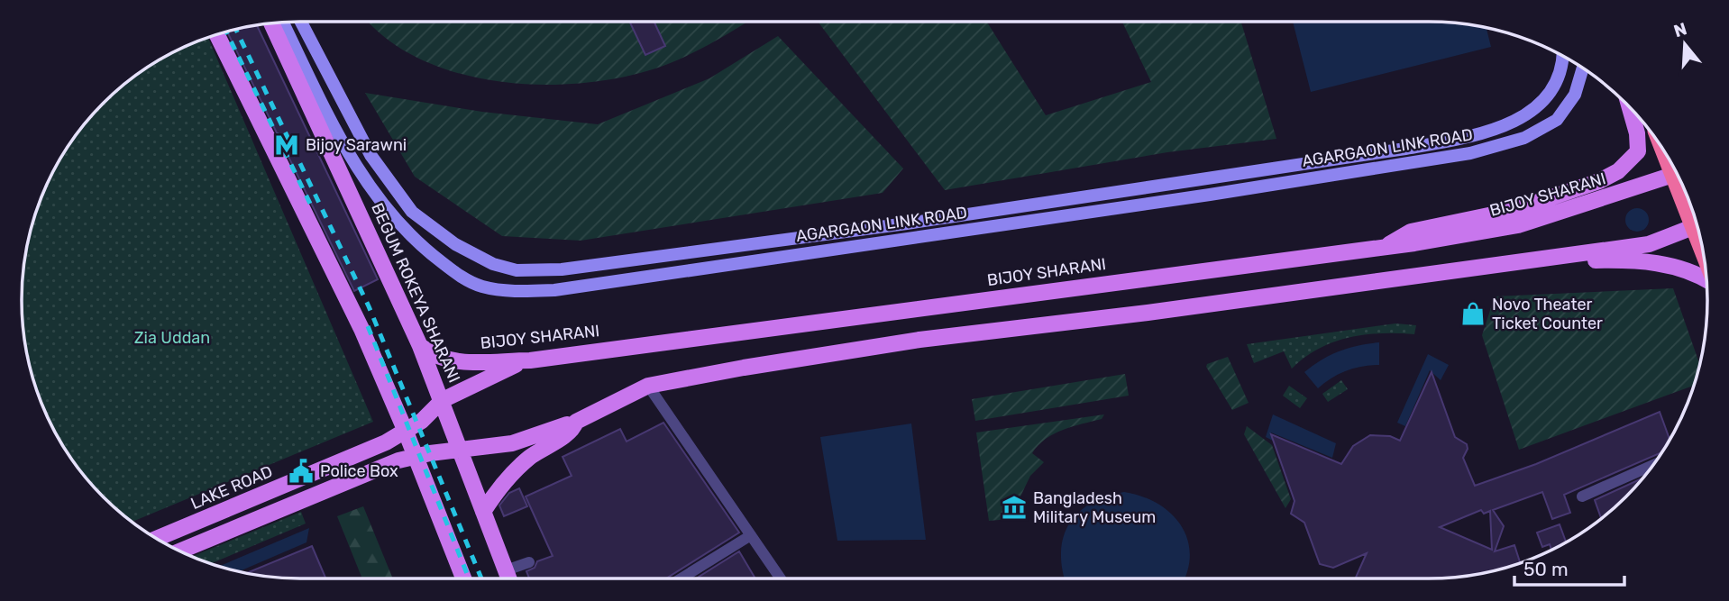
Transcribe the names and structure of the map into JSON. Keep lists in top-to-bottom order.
{
  "streets": {
    "main road": [
      "AGARGAON LINK ROAD",
      "BIJOY SHARANI",
      "BEGUM ROKEYA SHARANI",
      "LAKE ROAD"
    ]
  },
  "crossings": [
    ["BIJOY SHARANI", "BEGUM ROKEYA SHARANI"],
    ["BIJOY SHARANI", "LAKE ROAD"],
    ["BEGUM ROKEYA SHARANI", "LAKE ROAD"]
  ],
  "parks": ["Zia Uddan"],
  "places": {
    "metro station": ["Bijoy Sarawni"],
    "shop": ["Novo Theater Ticket Counter"],
    "public building": ["Police Box"],
    "museum": ["Bangladesh Military Museum"]
  },
  "scale_bar": "50 m",
  "north": "top"
}
